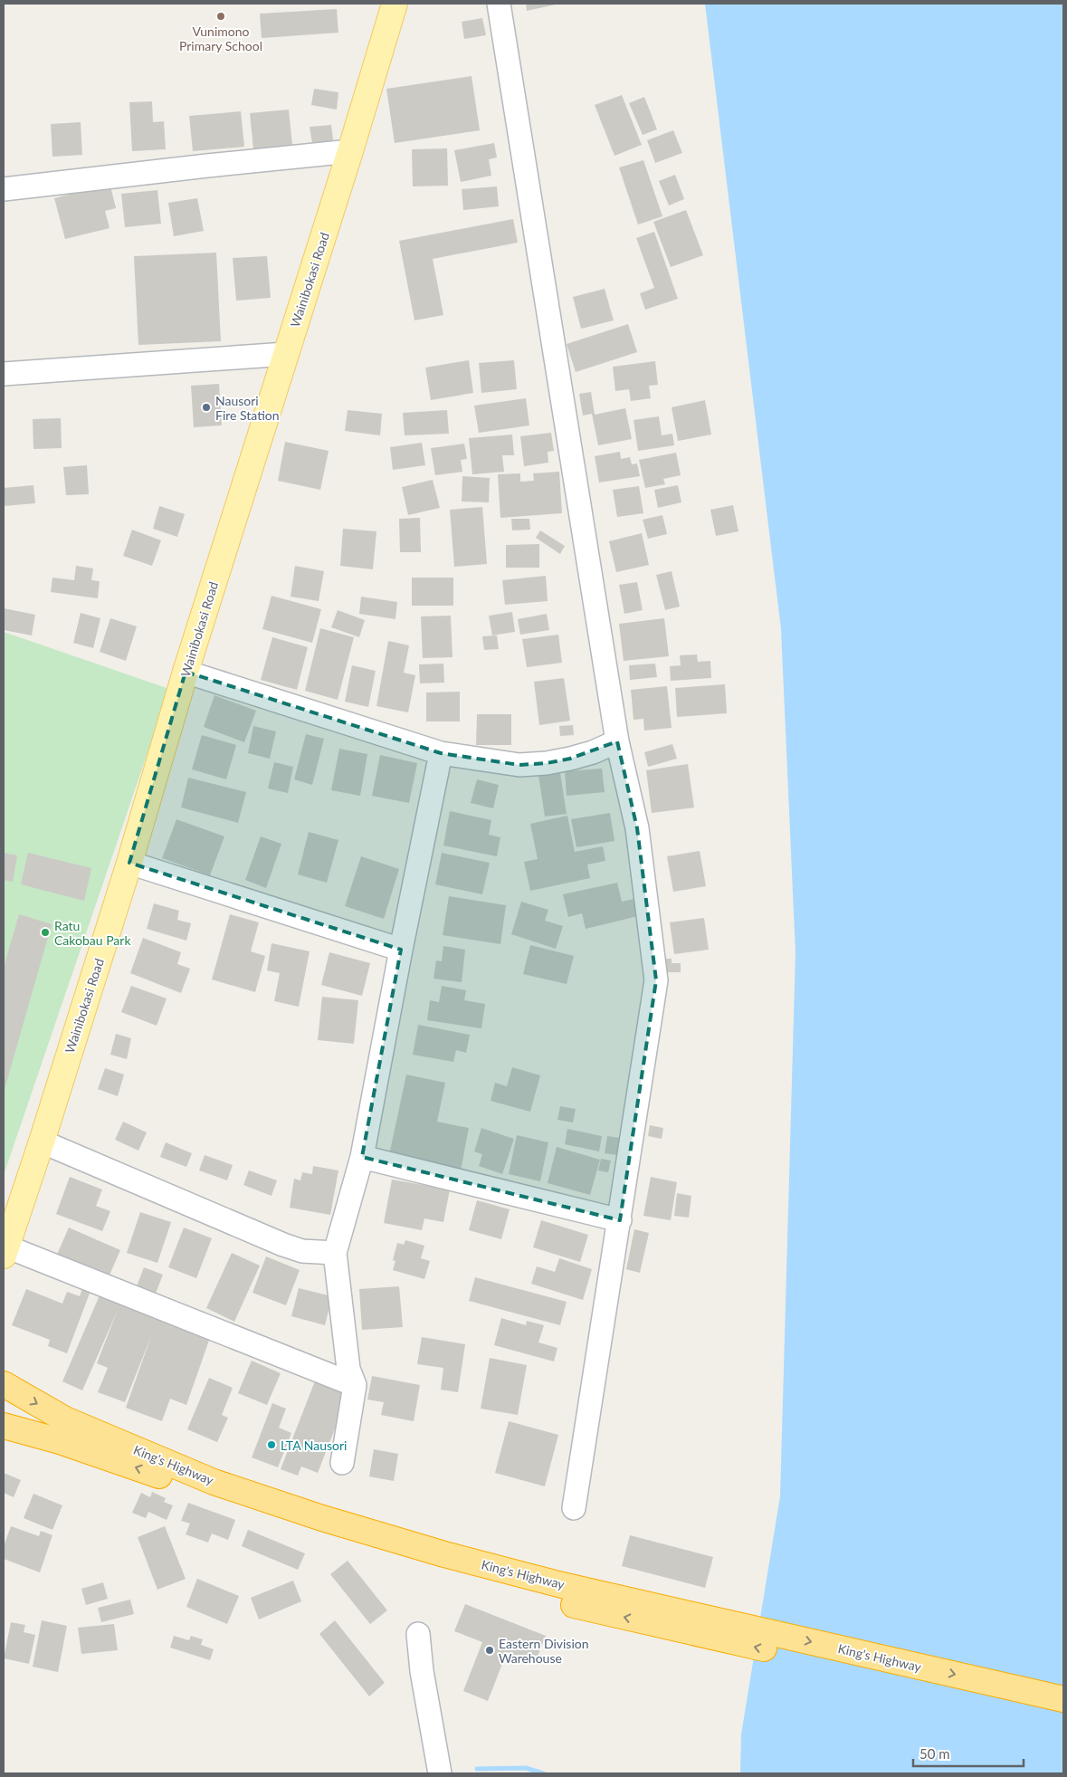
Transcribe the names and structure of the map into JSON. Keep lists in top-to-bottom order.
{
  "streets": {
    "highway": ["King's Highway"],
    "main road": ["Wainibokasi Road"]
  },
  "places": [
    "Vunimono Primary School",
    "Nausori Fire Station",
    "Ratu Cakobau Park",
    "LTA Nausori",
    "Eastern Division Warehouse"
  ],
  "scale_bar": "50 m"
}
